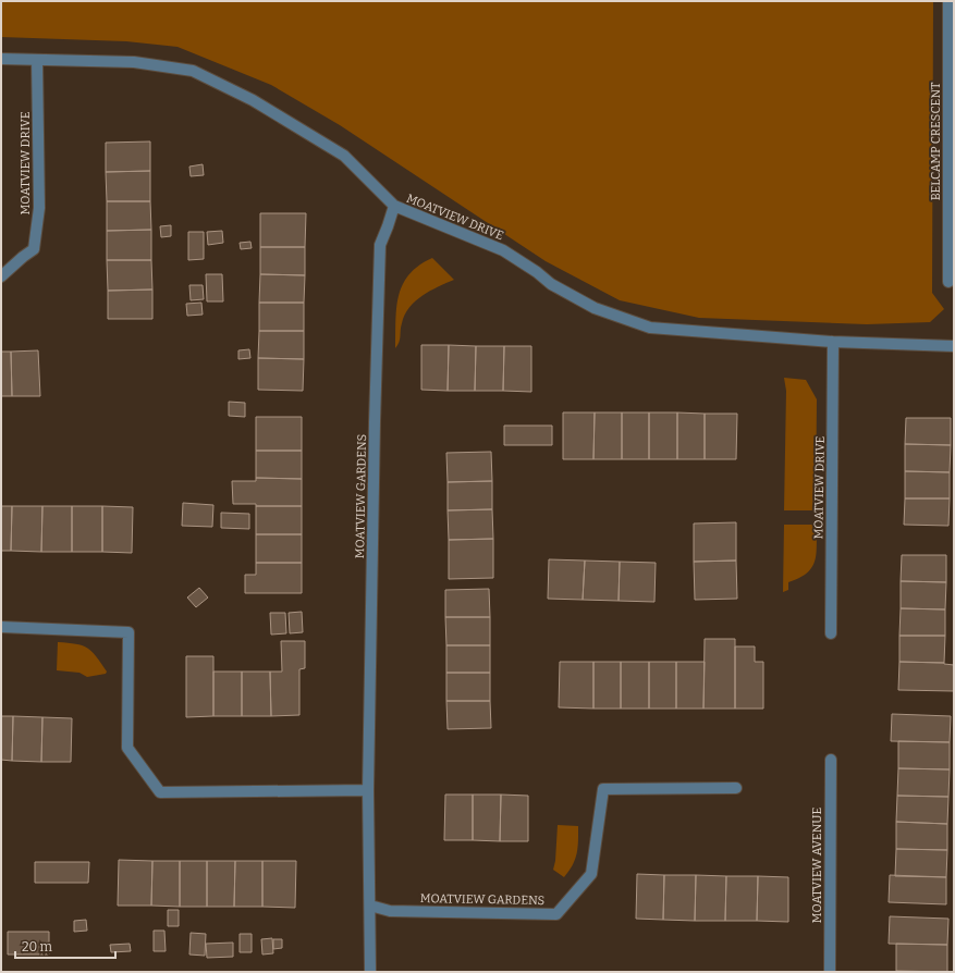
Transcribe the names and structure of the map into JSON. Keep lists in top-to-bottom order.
{
  "streets": {
    "street": [
      "BELCAMP CRESCENT",
      "MOATVIEW DRIVE",
      "MOATVIEW GARDENS",
      "MOATVIEW AVENUE"
    ]
  },
  "crossings": [
    ["MOATVIEW DRIVE", "MOATVIEW GARDENS"]
  ],
  "scale_bar": "20 m"
}
